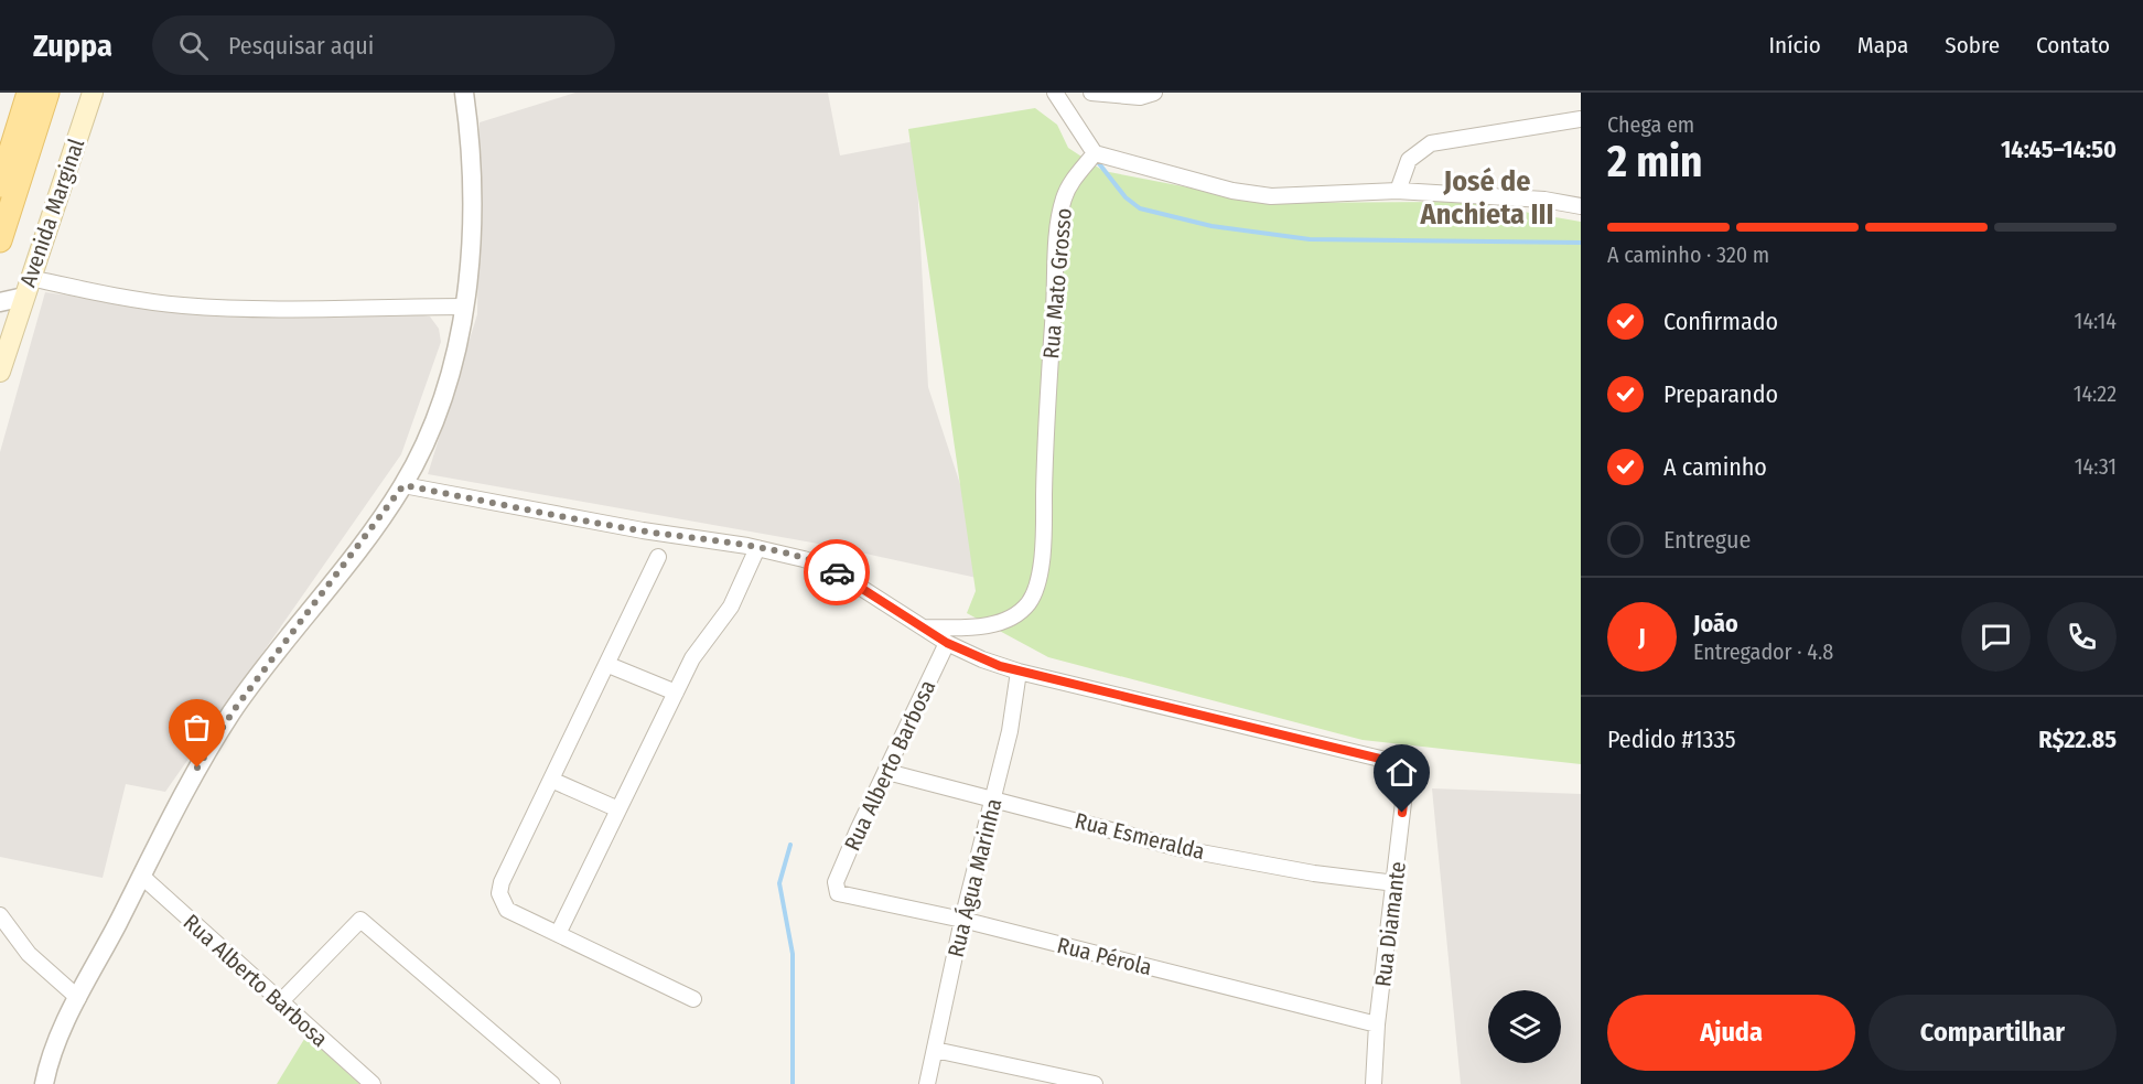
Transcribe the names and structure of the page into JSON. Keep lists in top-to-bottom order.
{
  "streets": {
    "main road": ["Avenida Marginal"],
    "street": [
      "Rua Mato Grosso",
      "Rua Alberto Barbosa",
      "Rua Esmeralda",
      "Rua Água Marinha",
      "Rua Diamante",
      "Rua Pérola"
    ]
  },
  "crossings": [
    ["Rua Alberto Barbosa", "Rua Esmeralda"],
    ["Rua Alberto Barbosa", "Rua Pérola"],
    ["Rua Esmeralda", "Rua Água Marinha"],
    ["Rua Esmeralda", "Rua Diamante"],
    ["Rua Água Marinha", "Rua Diamante"],
    ["Rua Água Marinha", "Rua Pérola"],
    ["Rua Diamante", "Rua Pérola"]
  ],
  "districts": ["José de Anchieta III"],
  "page": {
    "header": "Zuppa",
    "search": "Pesquisar aqui",
    "nav": [
      "Início",
      "Mapa",
      "Sobre",
      "Contato"
    ],
    "heading": ["2 min", "Chega em", "14:45–14:50"],
    "panel": [
      "João",
      "Entregador · 4.8",
      "Pedido #1335",
      "R$22.85"
    ],
    "bar": "A caminho · 320 m",
    "list": [
      ["Confirmado", "14:14"],
      ["Preparando", "14:22"],
      ["A caminho", "14:31"],
      "Entregue"
    ],
    "round": "J",
    "buttons": ["Ajuda", "Compartilhar"]
  }
}
